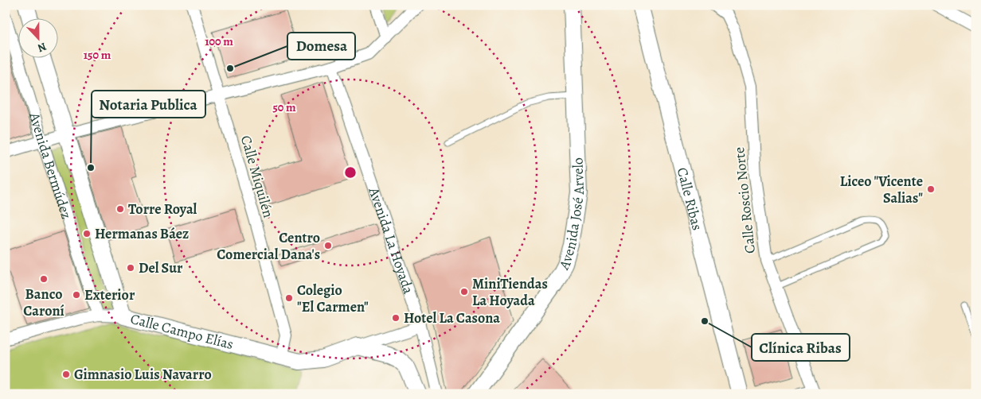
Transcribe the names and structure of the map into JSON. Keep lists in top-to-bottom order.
{
  "streets": {
    "street": [
      "Avenida Bermúdez",
      "Calle Miquilén",
      "Calle Ribas",
      "Calle Roscio Norte",
      "Avenida José Arvelo",
      "Avenida La Hoyada",
      "Calle Campo Elías"
    ]
  },
  "crossings": [
    ["Avenida Bermúdez", "Calle Campo Elías"],
    ["Calle Miquilén", "Calle Campo Elías"]
  ],
  "places": [
    "Domesa",
    "Notaria Publica",
    "Liceo \"Vicente Salias\"",
    "Torre Royal",
    "Hermanas Báez",
    "Centro Comercial Dana's",
    "Del Sur",
    "Banco Caroní",
    "MiniTiendas La Hoyada",
    "Exterior",
    "Colegio \"El Carmen\"",
    "Hotel La Casona",
    "Clínica Ribas",
    "Gimnasio Luis Navarro"
  ],
  "north": "bottom",
  "rings": ["100 m", "150 m", "50 m"]
}
